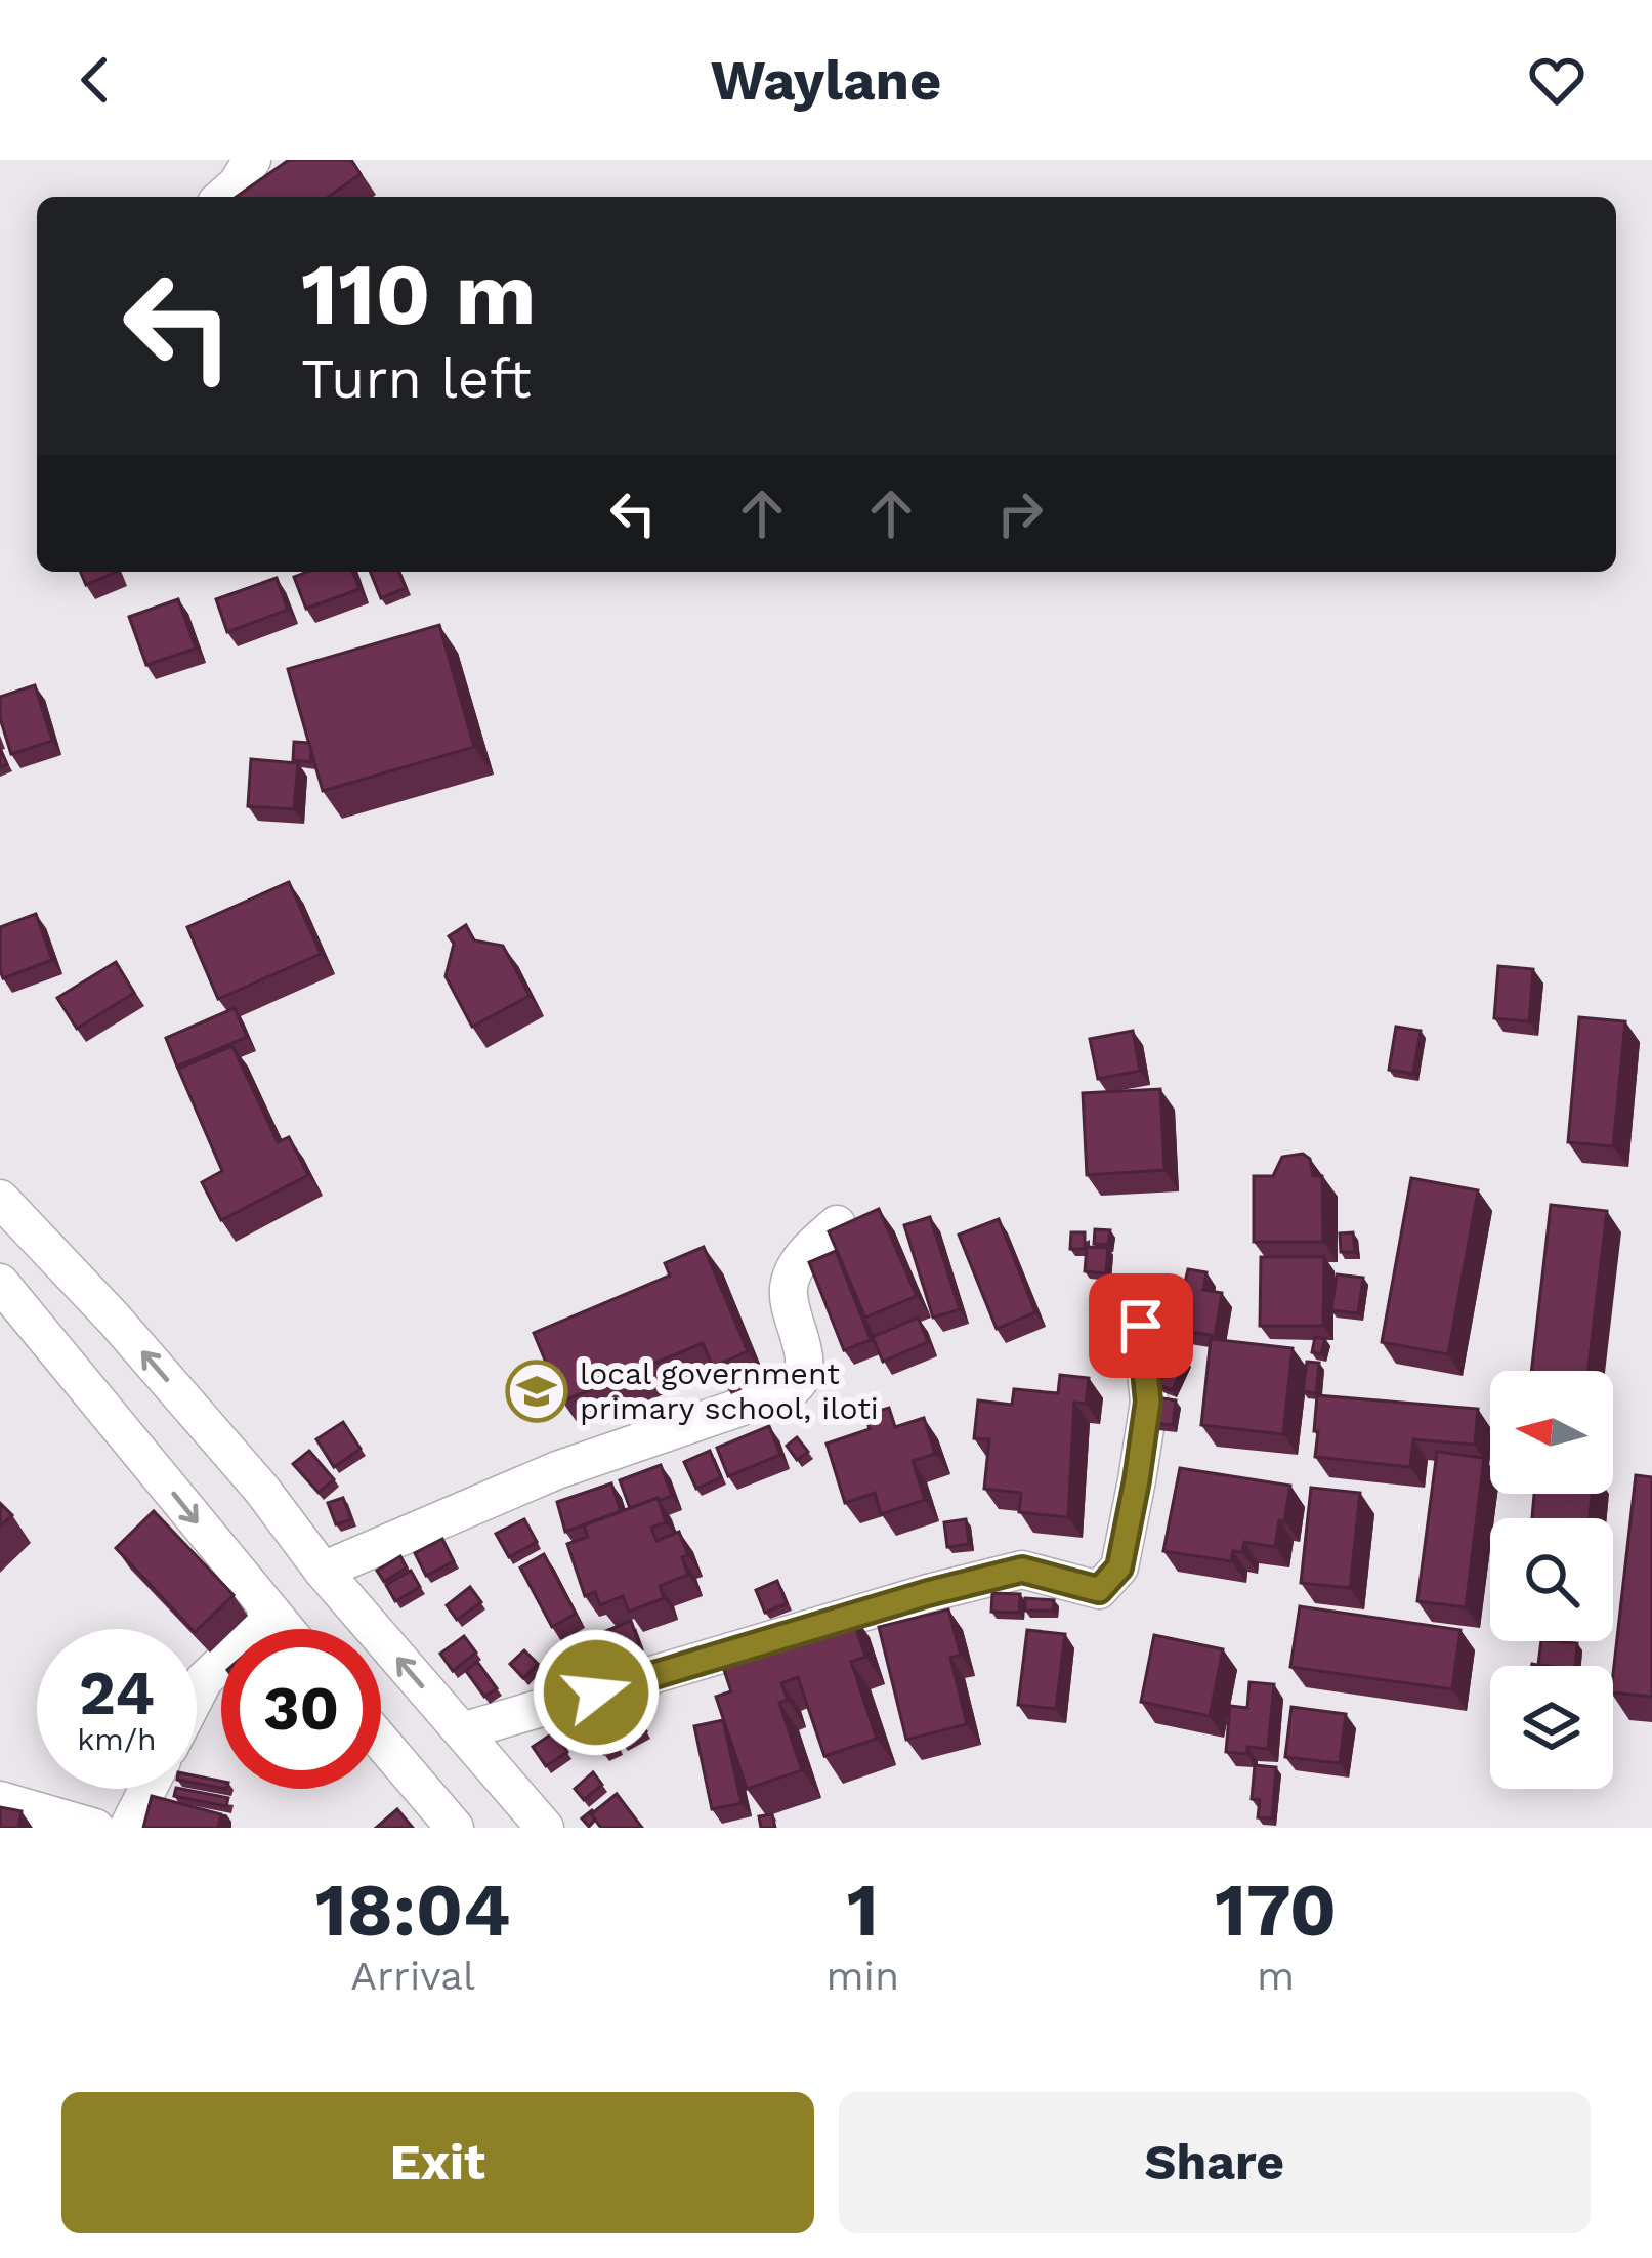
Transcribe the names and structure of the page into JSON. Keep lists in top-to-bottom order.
{
  "places": {
    "school or university": ["local government primary school, iloti"]
  },
  "north": "left",
  "page": {
    "header": "Waylane",
    "turn": ["110 m", "Turn left"],
    "speed": "24 km/h",
    "limit": "30",
    "eta": [
      "18:04",
      "Arrival",
      "1",
      "min",
      "170",
      "m"
    ],
    "buttons": ["Exit", "Share"]
  }
}
